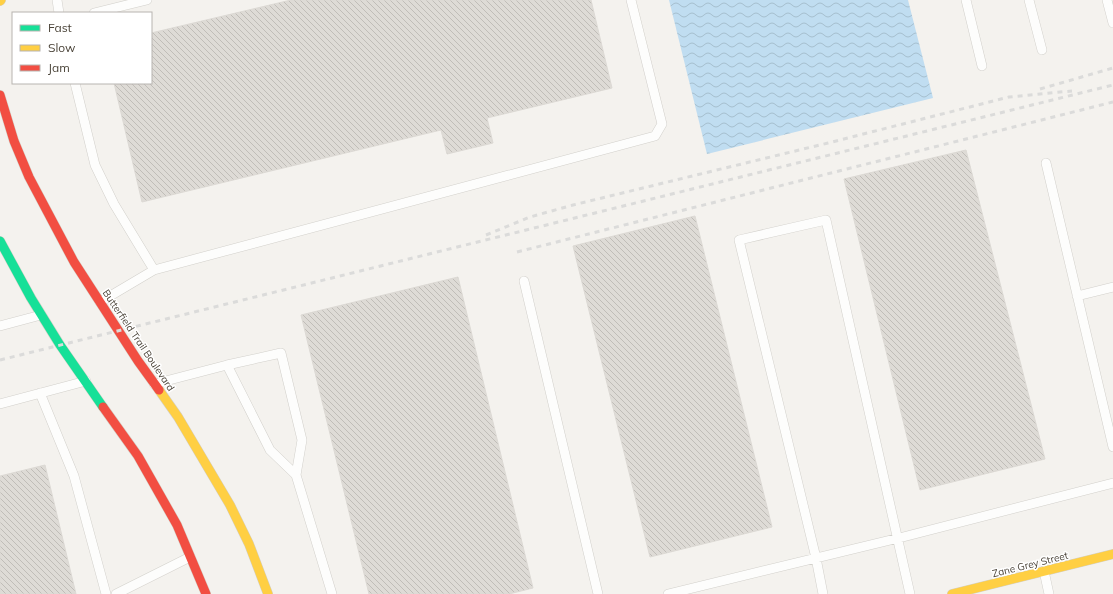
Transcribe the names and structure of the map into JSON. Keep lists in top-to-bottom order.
{
  "streets": {
    "street": ["Butterfield Trail Boulevard", "Zane Grey Street"]
  },
  "legend": ["Fast", "Slow", "Jam"]
}
